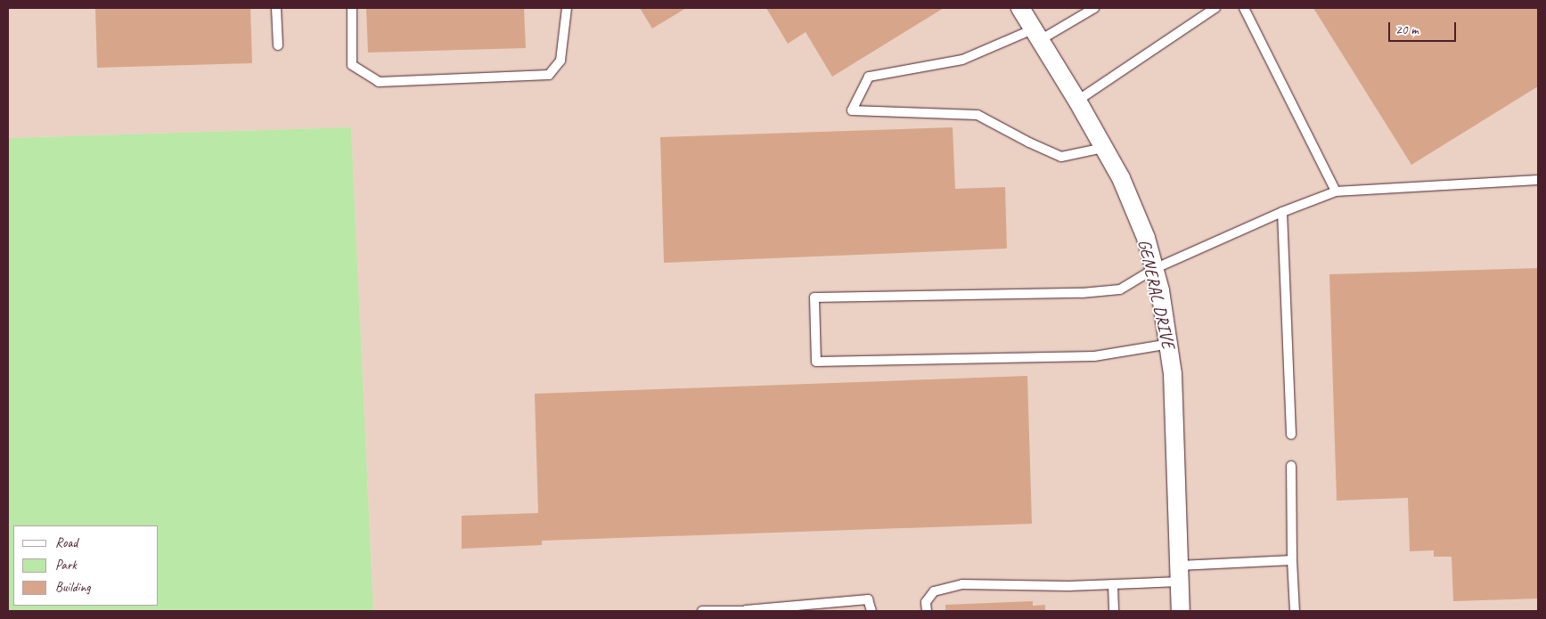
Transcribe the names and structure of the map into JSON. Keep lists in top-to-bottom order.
{
  "streets": {
    "street": ["GENERAL DRIVE"]
  },
  "legend": ["Road", "Park", "Building"],
  "scale_bar": "20 m"
}
